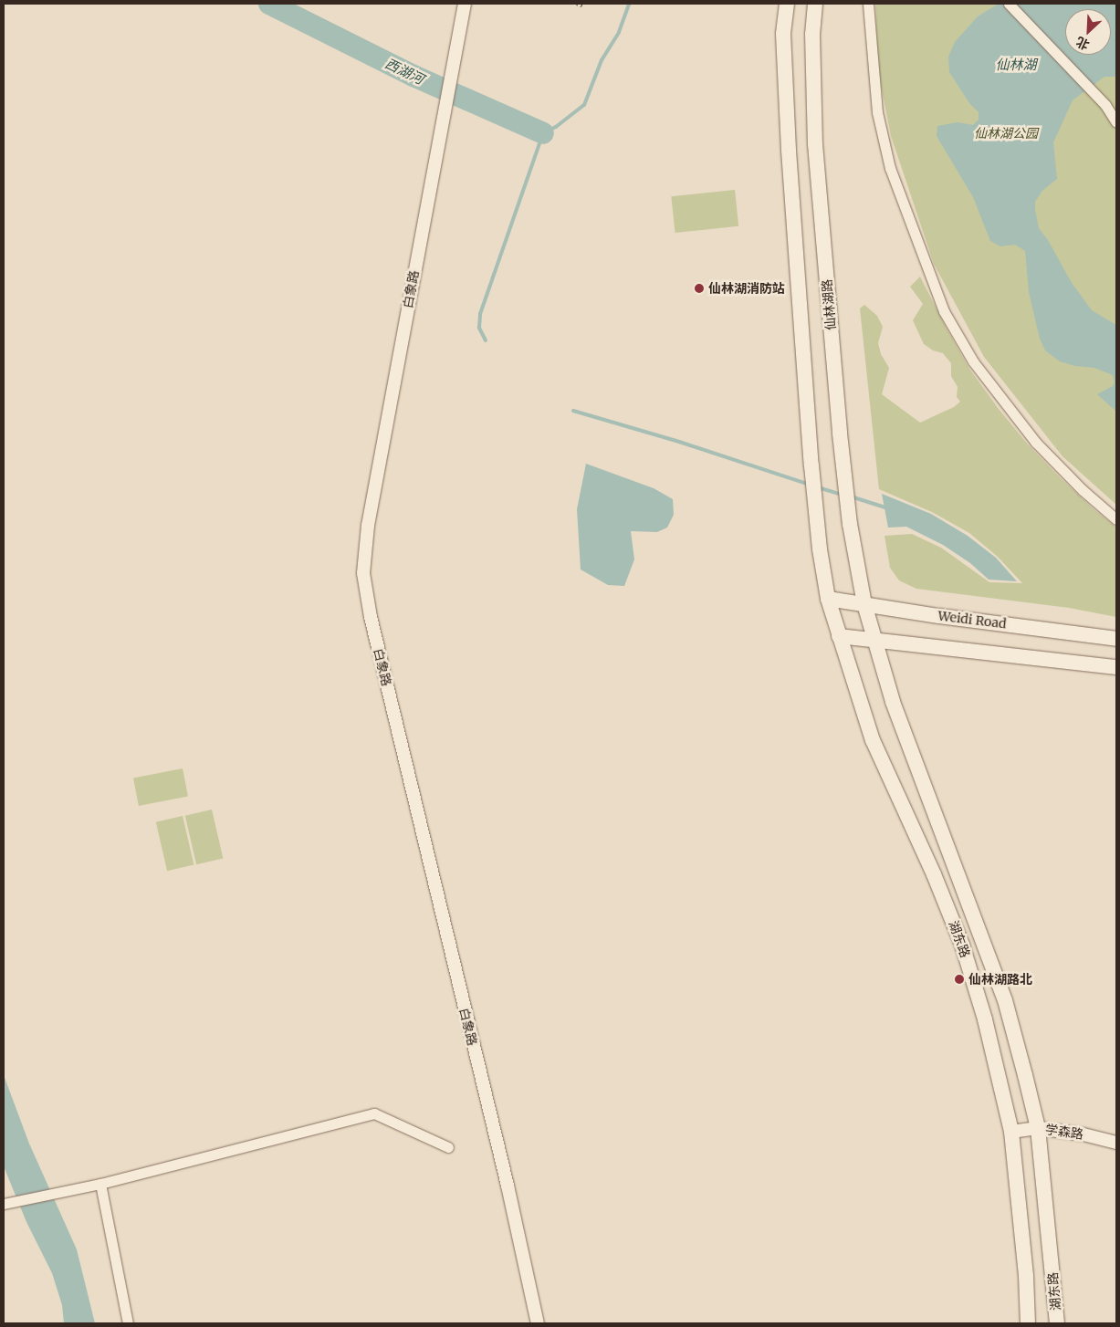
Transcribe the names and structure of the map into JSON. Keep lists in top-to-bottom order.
{
  "streets": {
    "main road": ["仙林湖路", "Weidi Road", "湖东路"],
    "street": ["白象路", "学森路"]
  },
  "crossings": [
    ["仙林湖路", "Weidi Road"],
    ["仙林湖路", "湖东路"],
    ["Weidi Road", "湖东路"],
    ["湖东路", "学森路"]
  ],
  "water": ["仙林湖", "西湖河"],
  "parks": ["仙林湖公园"],
  "places": ["仙林湖消防站", "仙林湖路北"],
  "north": "bottom left"
}
